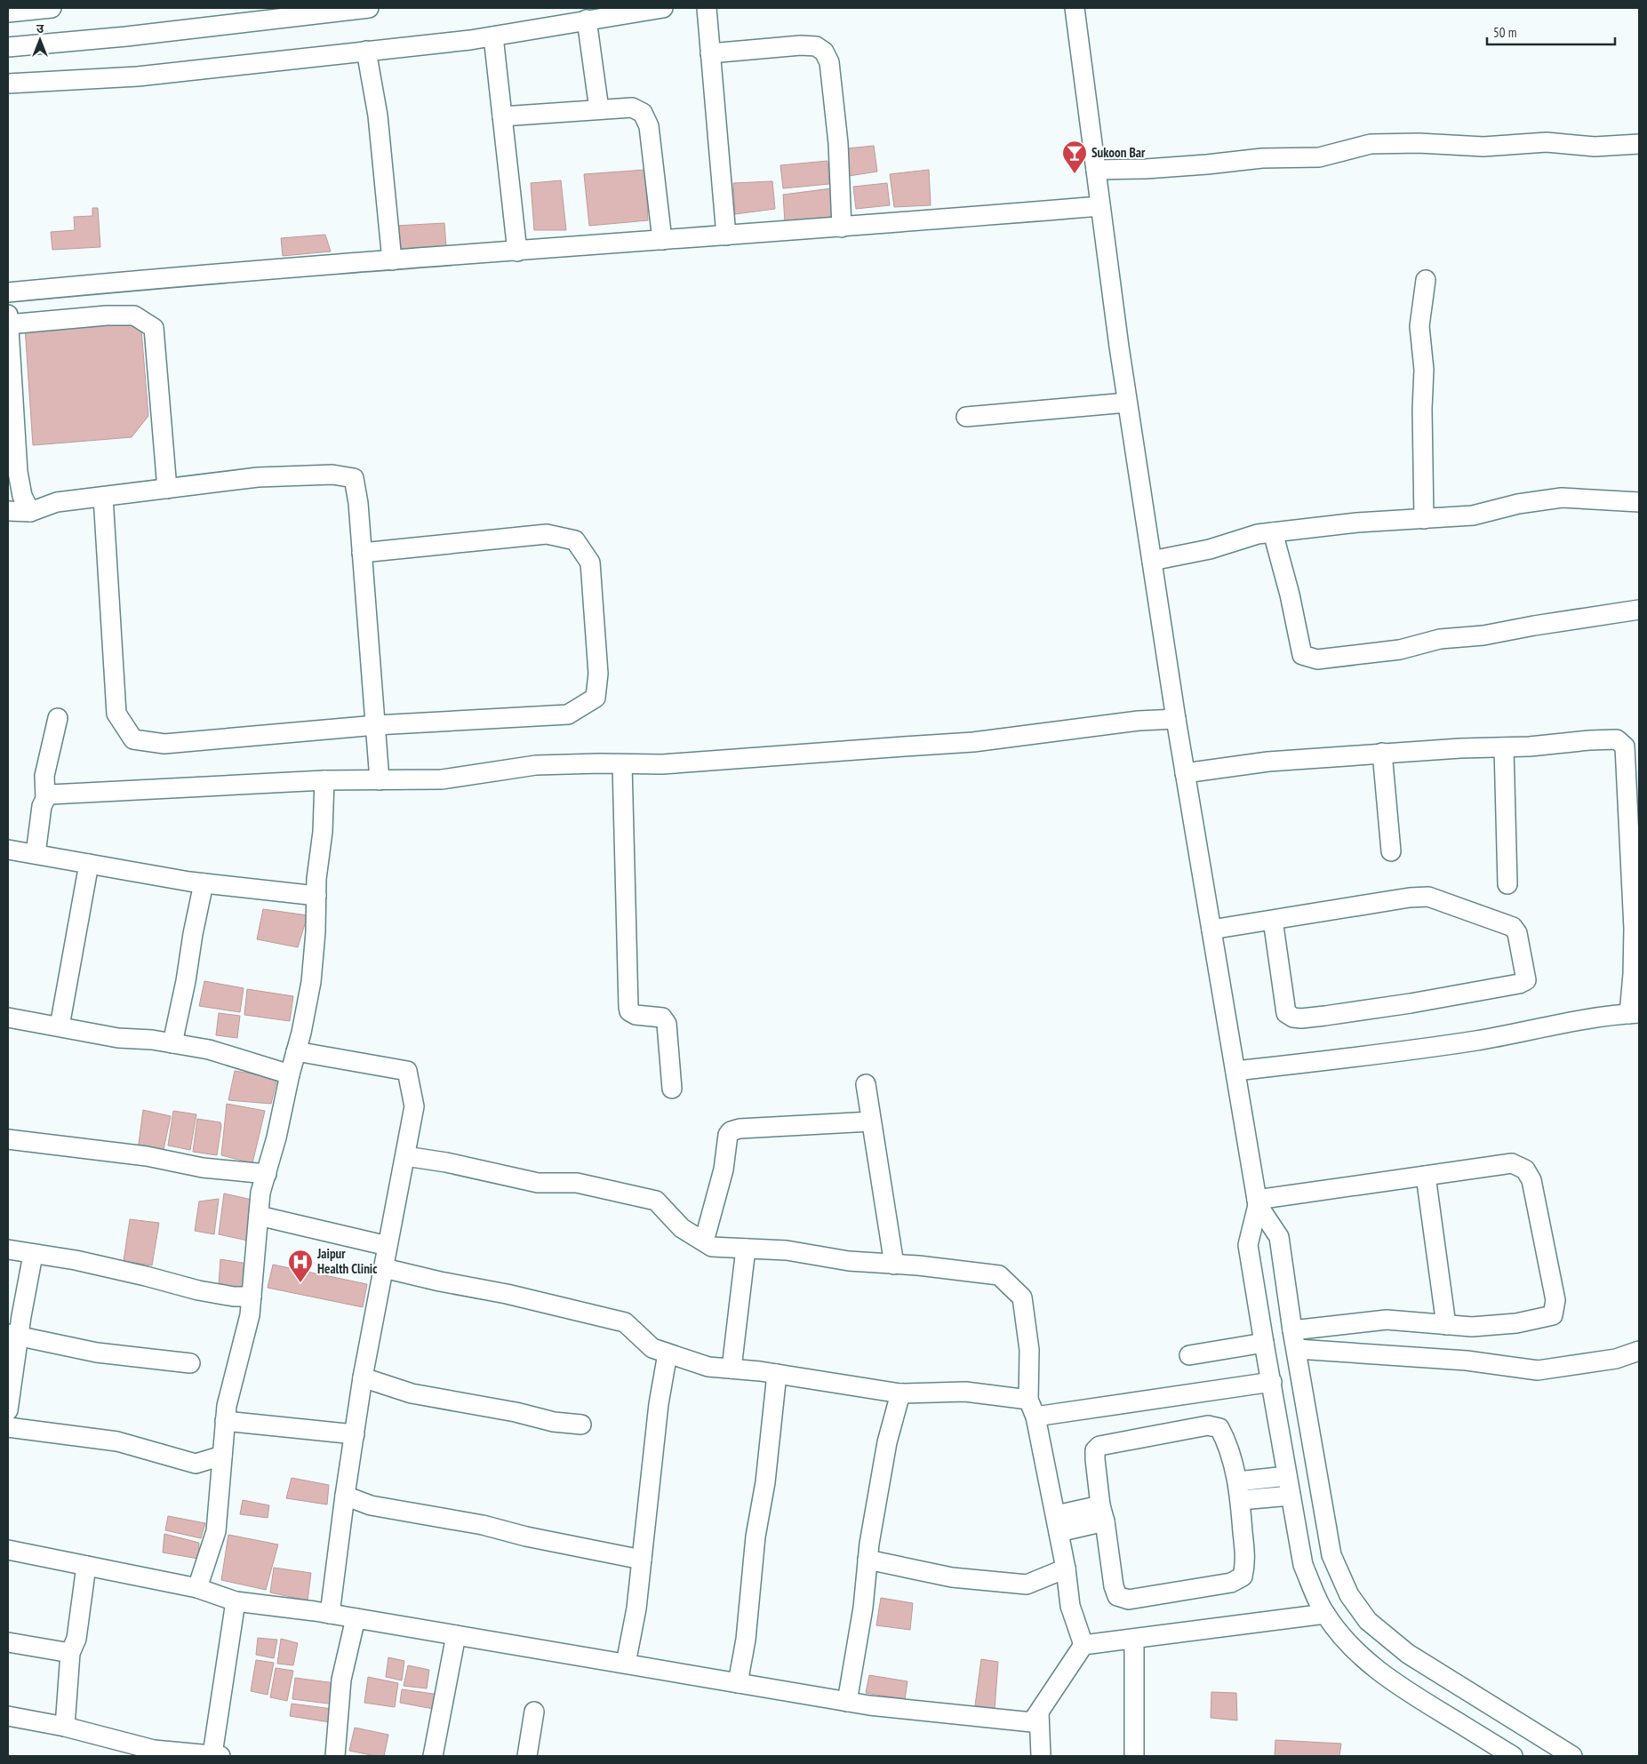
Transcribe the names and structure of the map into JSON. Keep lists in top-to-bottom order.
{
  "places": {
    "bar": ["Sukoon Bar"],
    "hospital": ["Jaipur Health Clinic"]
  },
  "scale_bar": "50 m",
  "north": "top"
}
